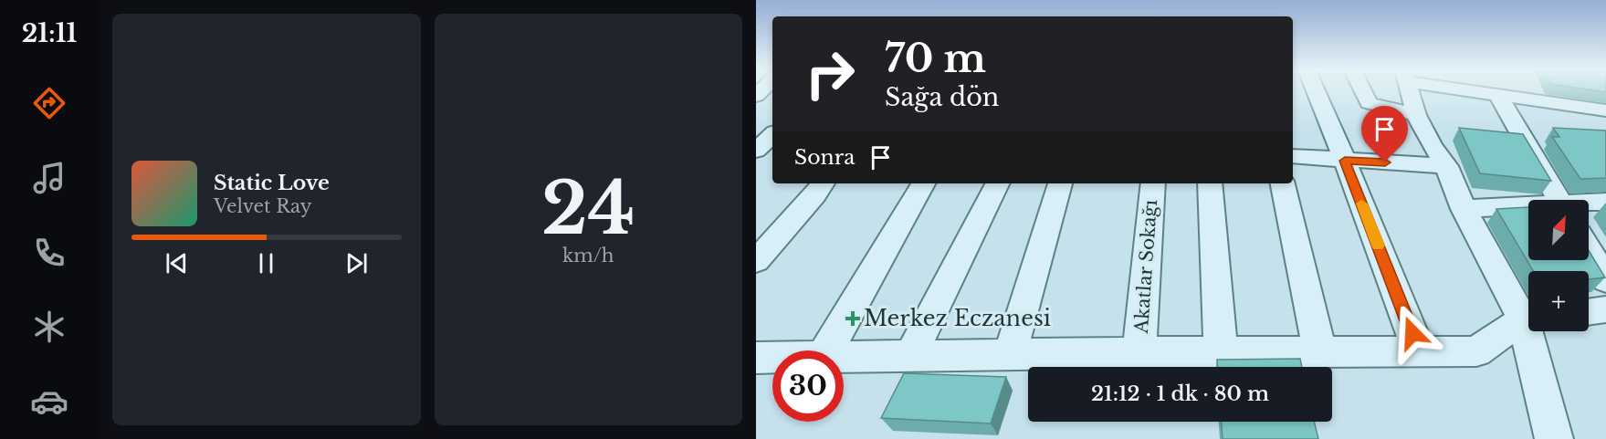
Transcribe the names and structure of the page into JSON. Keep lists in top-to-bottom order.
{
  "streets": {
    "street": ["Akatlar Sokağı"]
  },
  "places": {
    "health": ["Merkez Eczanesi"]
  },
  "north": "top right",
  "page": {
    "tabs": "21:11",
    "tile": ["24", "km/h"],
    "turn": ["70 m", "Sağa dön"],
    "then": "Sonra",
    "song": ["Static Love", "Velvet Ray"],
    "map_buttons": "+",
    "limit": "30",
    "trip": "21:12 · 1 dk · 80 m"
  }
}
